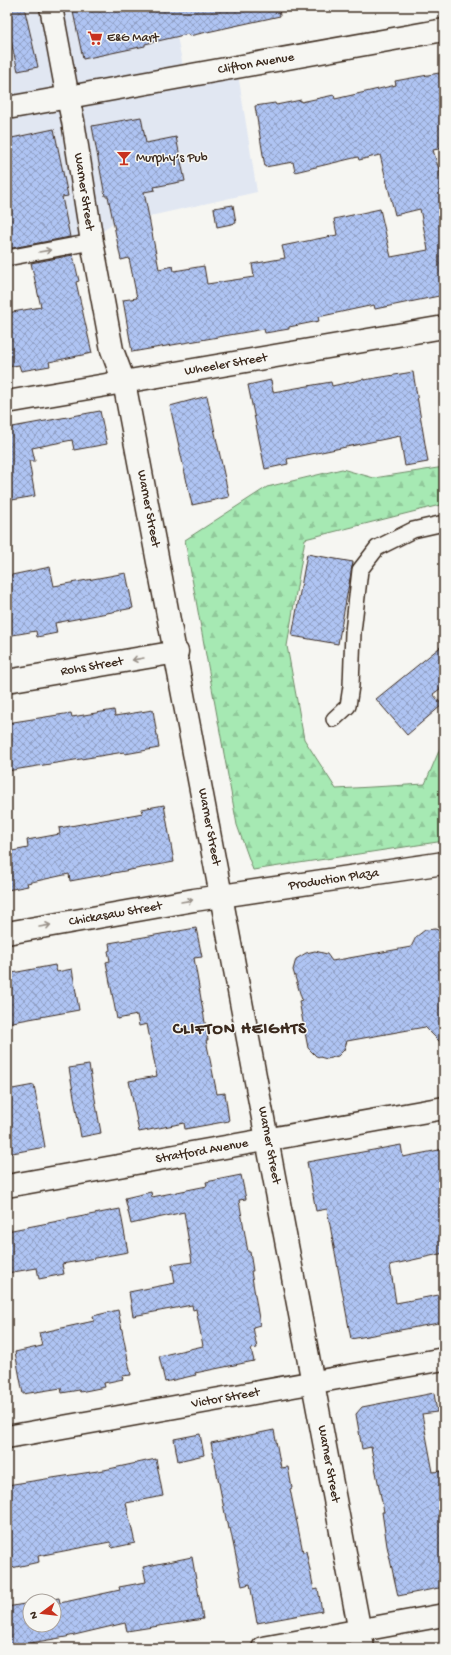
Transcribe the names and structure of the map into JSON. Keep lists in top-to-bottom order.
{
  "streets": {
    "street": [
      "Clifton Avenue",
      "Warner Street",
      "Wheeler Street",
      "Rohs Street",
      "Production Plaza",
      "Chickasaw Street",
      "Stratford Avenue",
      "Victor Street"
    ]
  },
  "crossings": [
    ["Clifton Avenue", "Warner Street"],
    ["Warner Street", "Wheeler Street"],
    ["Warner Street", "Rohs Street"],
    ["Warner Street", "Production Plaza"],
    ["Warner Street", "Chickasaw Street"],
    ["Warner Street", "Stratford Avenue"],
    ["Warner Street", "Victor Street"],
    ["Production Plaza", "Chickasaw Street"]
  ],
  "one_way": ["Rohs Street", "Chickasaw Street"],
  "districts": ["CLIFTON HEIGHTS"],
  "places": {
    "supermarket": ["E&G Mart"],
    "bar": ["Murphy’s Pub"]
  },
  "north": "left"
}
